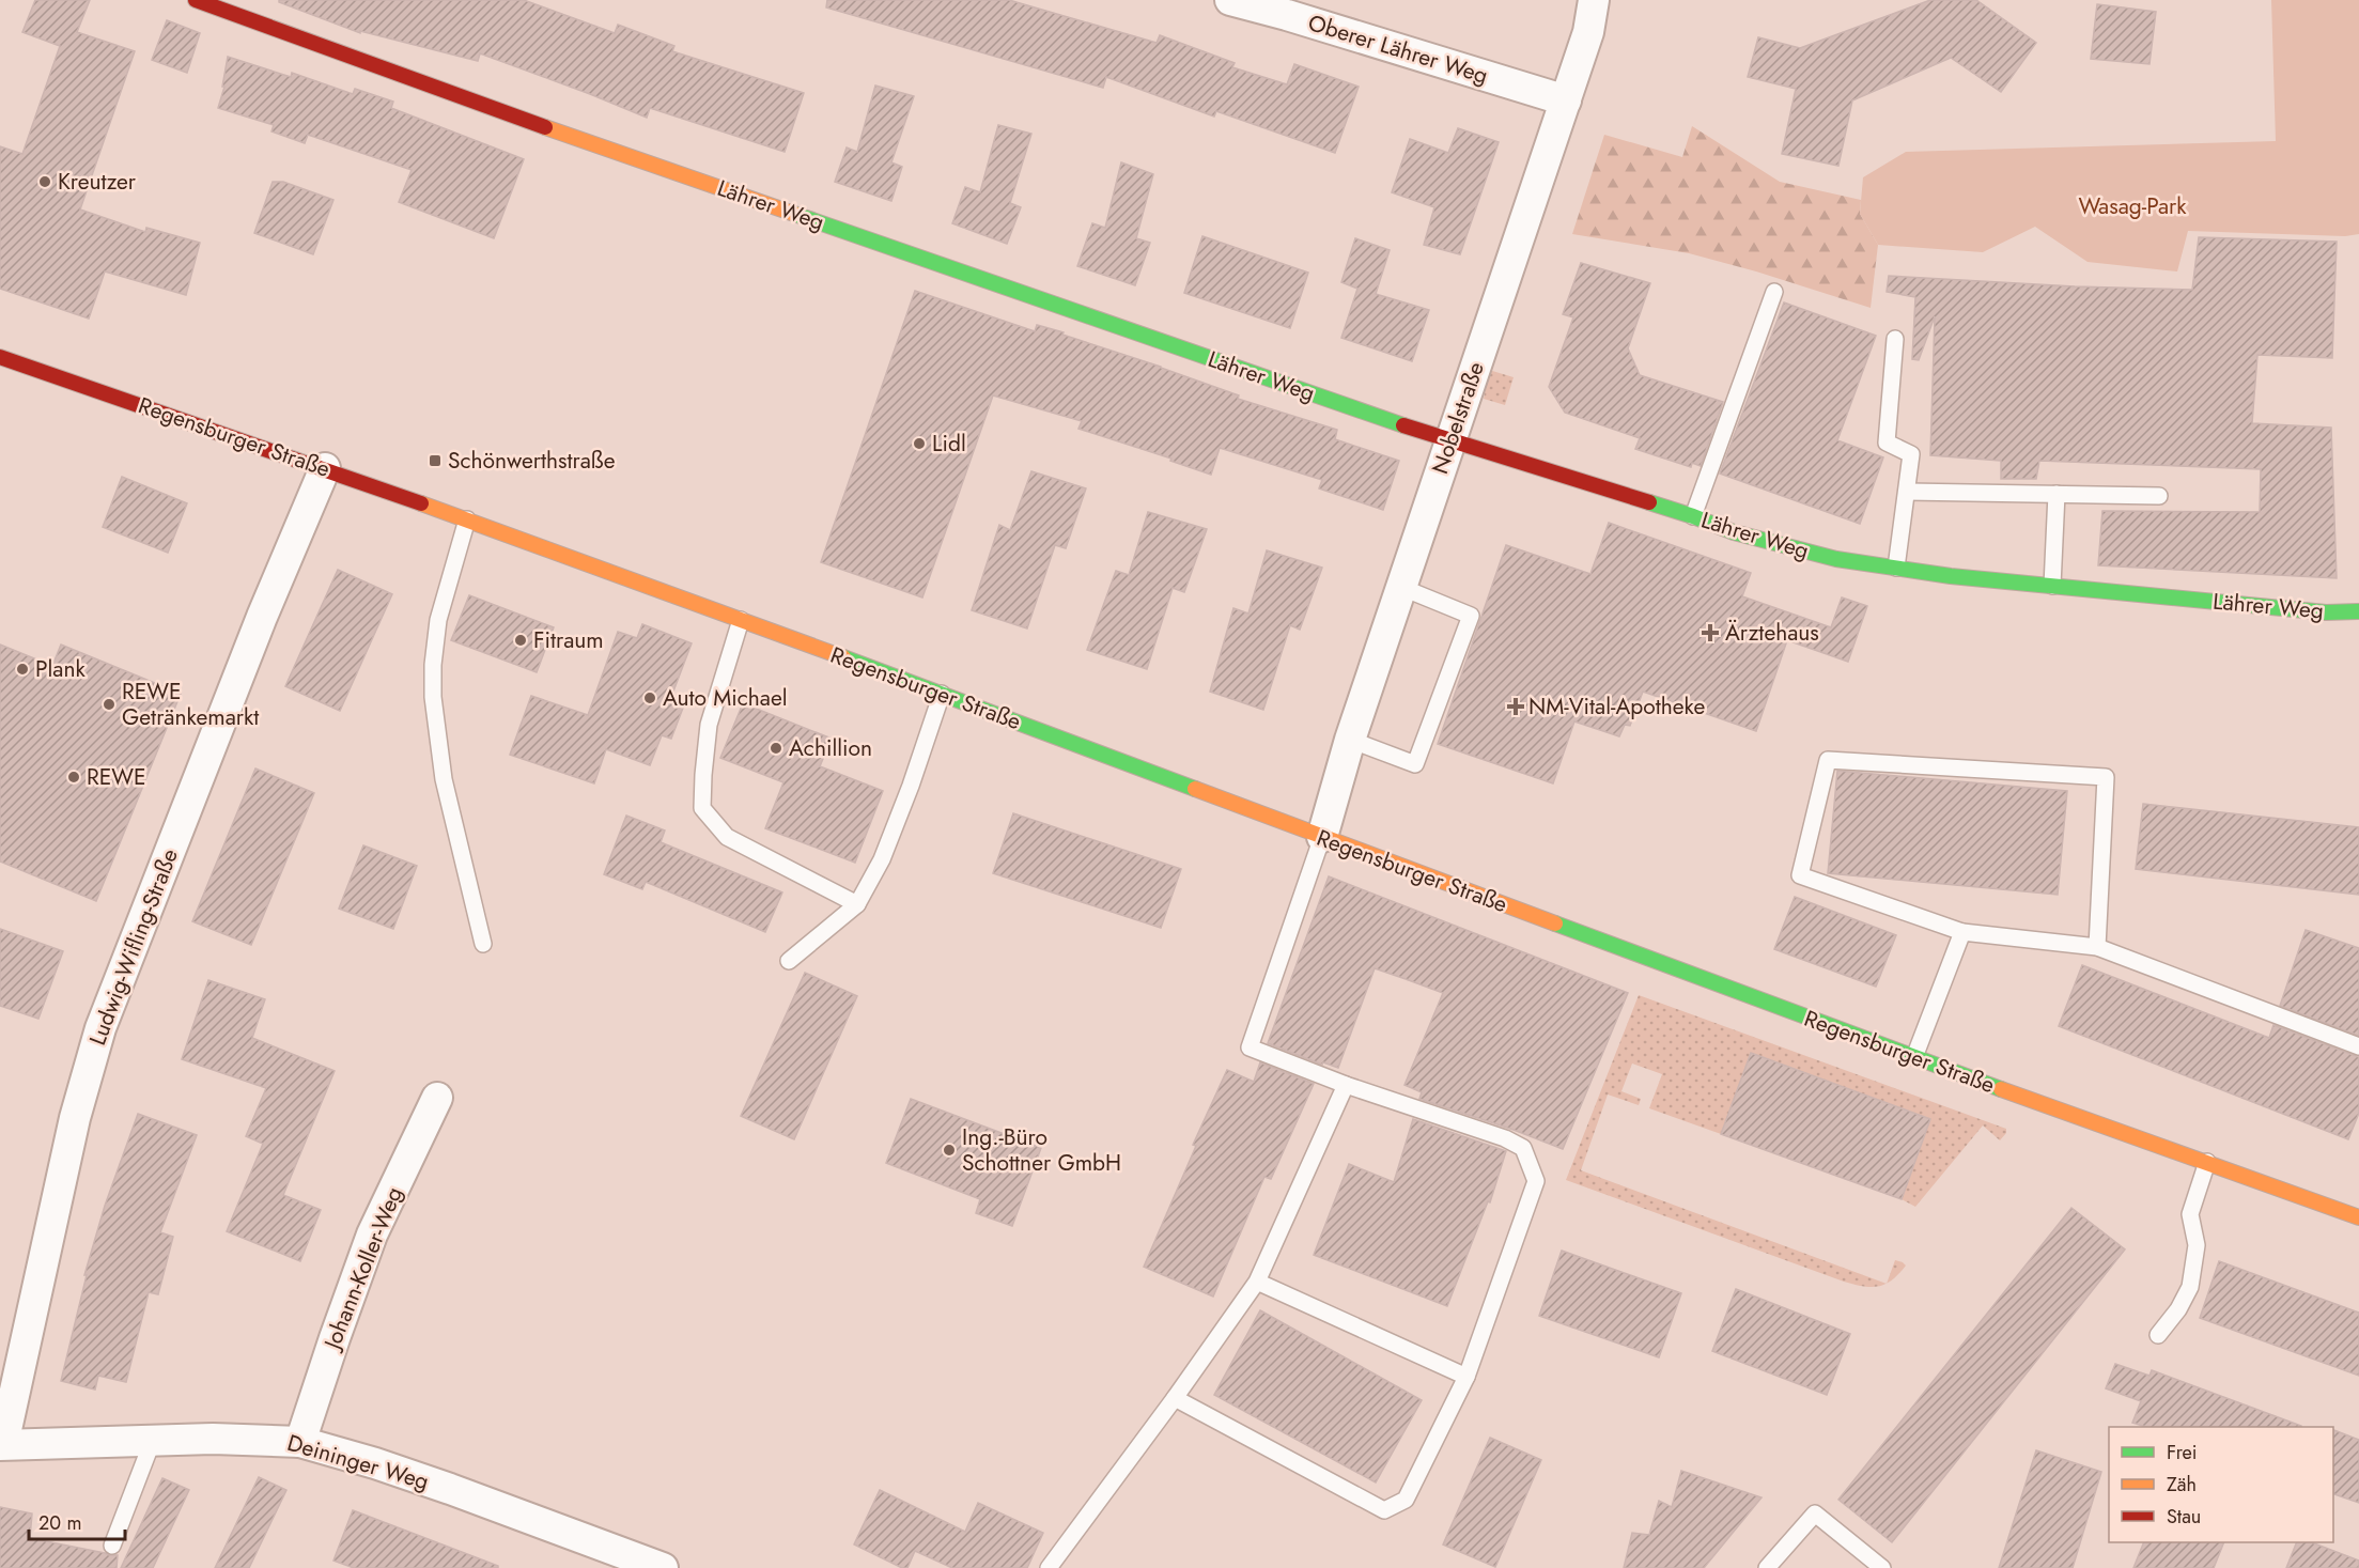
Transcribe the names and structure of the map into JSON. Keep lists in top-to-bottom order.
{
  "streets": {
    "main road": ["Lährer Weg", "Regensburger Straße"],
    "street": [
      "Oberer Lährer Weg",
      "Nobelstraße",
      "Ludwig-Wifling-Straße",
      "Johann-Koller-Weg",
      "Deininger Weg"
    ]
  },
  "crossings": [
    ["Oberer Lährer Weg", "Nobelstraße"],
    ["Lährer Weg", "Nobelstraße"],
    ["Nobelstraße", "Regensburger Straße"],
    ["Regensburger Straße", "Ludwig-Wifling-Straße"],
    ["Ludwig-Wifling-Straße", "Deininger Weg"],
    ["Johann-Koller-Weg", "Deininger Weg"]
  ],
  "parks": ["Wasag-Park"],
  "places": {
    "other": [
      "Kreutzer",
      "Lidl",
      "Fitraum",
      "Plank",
      "Auto Michael",
      "REWE Getränkemarkt",
      "Achillion",
      "REWE",
      "Ing.-Büro Schottner GmbH"
    ],
    "transit": ["Schönwerthstraße"],
    "health": ["Ärztehaus", "NM-Vital-Apotheke"]
  },
  "legend": ["Frei", "Zäh", "Stau"],
  "scale_bar": "20 m"
}
